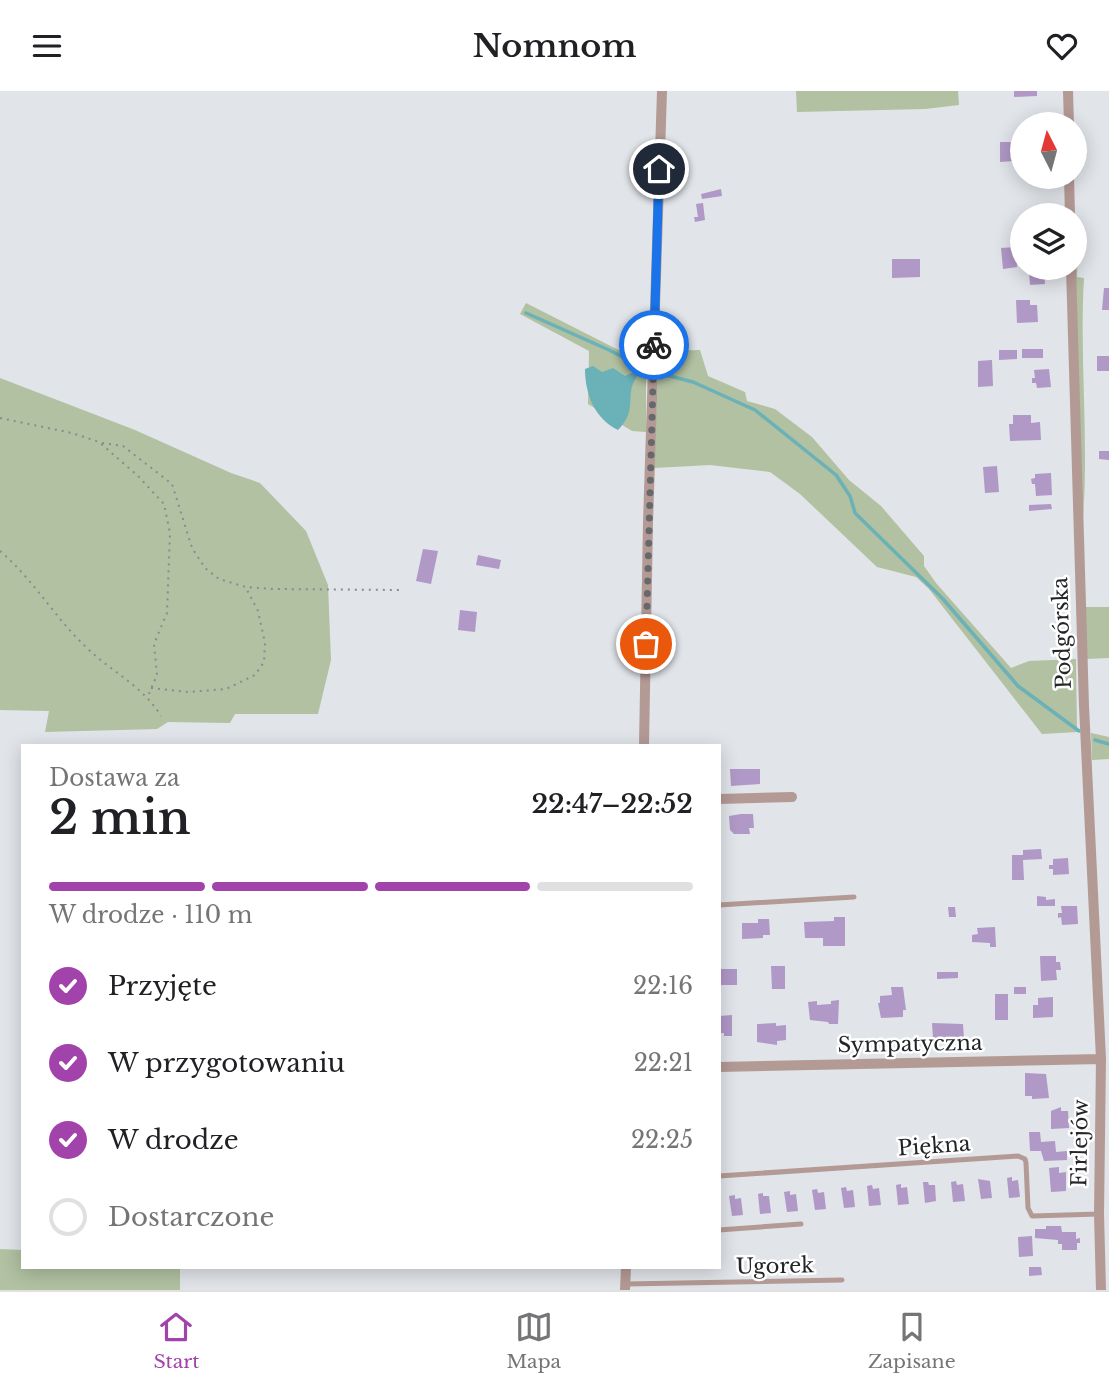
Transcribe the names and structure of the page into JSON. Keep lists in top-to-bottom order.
{
  "streets": {
    "street": ["Podgórska", "Sympatyczna", "Firlejów"],
    "lane": ["Piękna", "Ugorek"]
  },
  "crossings": [
    ["Podgórska", "Firlejów"],
    ["Sympatyczna", "Firlejów"],
    ["Firlejów", "Piękna"]
  ],
  "north": "top",
  "page": {
    "header": "Nomnom",
    "heading": ["2 min", "Dostawa za", "22:47–22:52"],
    "bar": "W drodze · 110 m",
    "list": [
      ["Przyjęte", "22:16"],
      ["W przygotowaniu", "22:21"],
      ["W drodze", "22:25"],
      "Dostarczone"
    ],
    "tabs": ["Start", "Mapa", "Zapisane"]
  }
}
